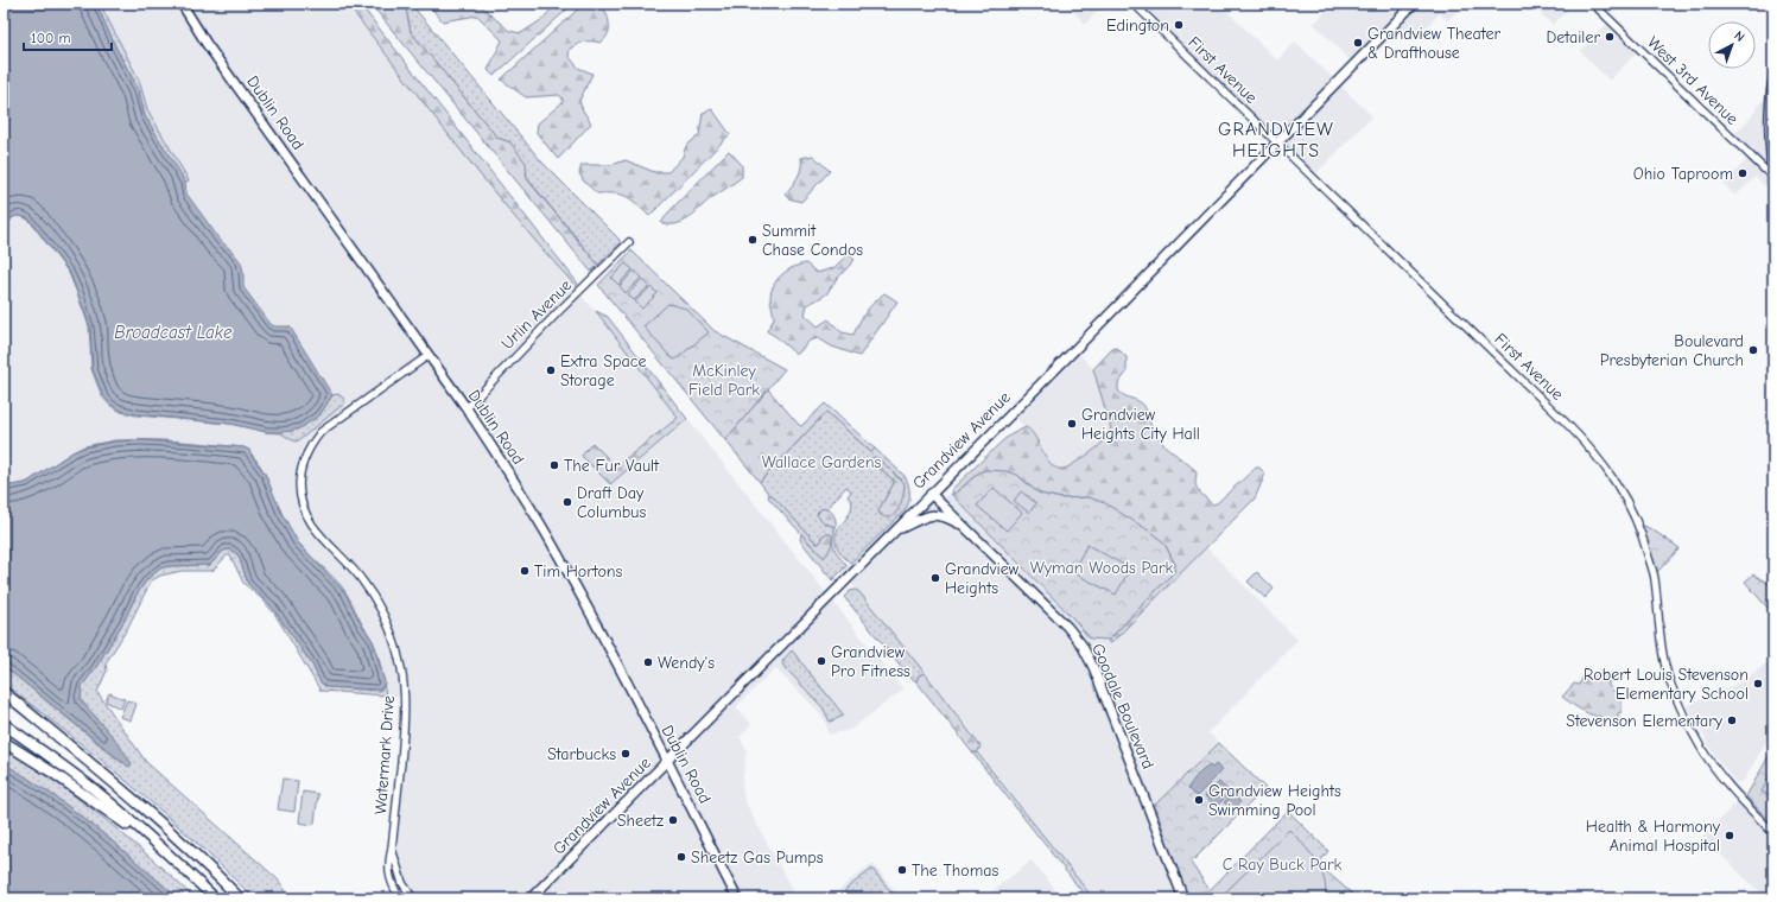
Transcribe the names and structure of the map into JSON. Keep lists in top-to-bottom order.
{
  "streets": {
    "main road": ["Dublin Road", "Grandview Avenue", "Goodale Boulevard"],
    "street": [
      "First Avenue",
      "West 3rd Avenue",
      "Urlin Avenue",
      "Watermark Drive"
    ]
  },
  "crossings": [
    ["First Avenue", "Grandview Avenue"],
    ["Dublin Road", "Urlin Avenue"],
    ["Dublin Road", "Grandview Avenue"],
    ["Dublin Road", "Watermark Drive"],
    ["Grandview Avenue", "Goodale Boulevard"]
  ],
  "districts": ["GRANDVIEW HEIGHTS"],
  "water": ["Broadcast Lake"],
  "parks": [
    "McKinley Field Park",
    "Wallace Gardens",
    "Wyman Woods Park",
    "C Ray Buck Park"
  ],
  "places": [
    "Edington",
    "Detailer",
    "Grandview Theater & Drafthouse",
    "Ohio Taproom",
    "Summit Chase Condos",
    "Boulevard Presbyterian Church",
    "Extra Space Storage",
    "Grandview Heights City Hall",
    "The Fur Vault",
    "Draft Day Columbus",
    "Tim Hortons",
    "Grandview Heights",
    "Grandview Pro Fitness",
    "Wendy's",
    "Robert Louis Stevenson Elementary School",
    "Stevenson Elementary",
    "Starbucks",
    "Grandview Heights Swimming Pool",
    "Sheetz",
    "Health & Harmony Animal Hospital",
    "Sheetz Gas Pumps",
    "The Thomas"
  ],
  "scale_bar": "100 m",
  "north": "top right"
}
